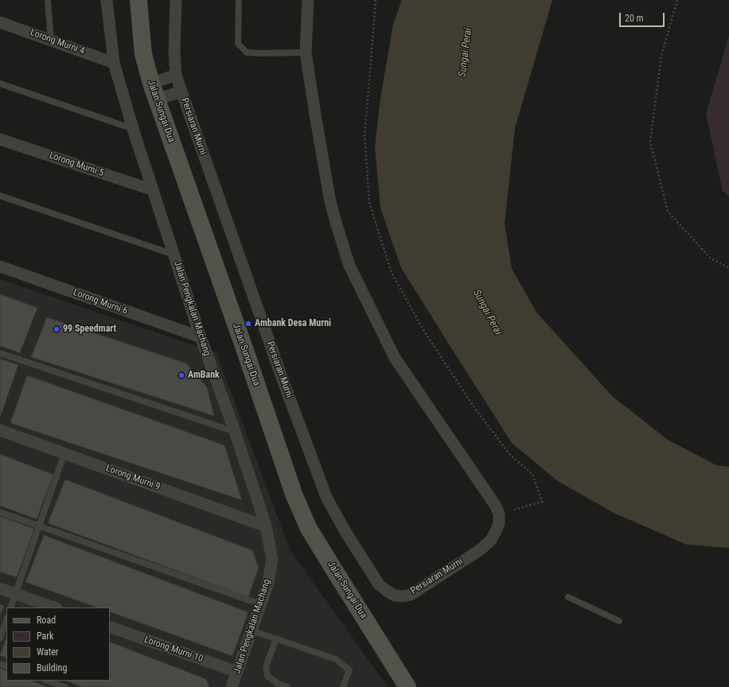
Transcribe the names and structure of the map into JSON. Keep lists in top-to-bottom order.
{
  "streets": {
    "main road": ["Jalan Sungai Dua"],
    "street": [
      "Lorong Murni 4",
      "Persiaran Murni",
      "Lorong Murni 5",
      "Lorong Murni 6",
      "Jalan Pengkalan Machang",
      "Lorong Murni 9",
      "Lorong Murni 10"
    ]
  },
  "crossings": [
    ["Lorong Murni 4", "Jalan Pengkalan Machang"],
    ["Lorong Murni 5", "Jalan Pengkalan Machang"],
    ["Lorong Murni 6", "Jalan Pengkalan Machang"],
    ["Jalan Pengkalan Machang", "Lorong Murni 9"],
    ["Jalan Pengkalan Machang", "Lorong Murni 10"]
  ],
  "water": ["Sungai Perai"],
  "places": ["Ambank Desa Murni", "99 Speedmart", "AmBank"],
  "legend": [
    "Road",
    "Park",
    "Water",
    "Building"
  ],
  "scale_bar": "20 m"
}
